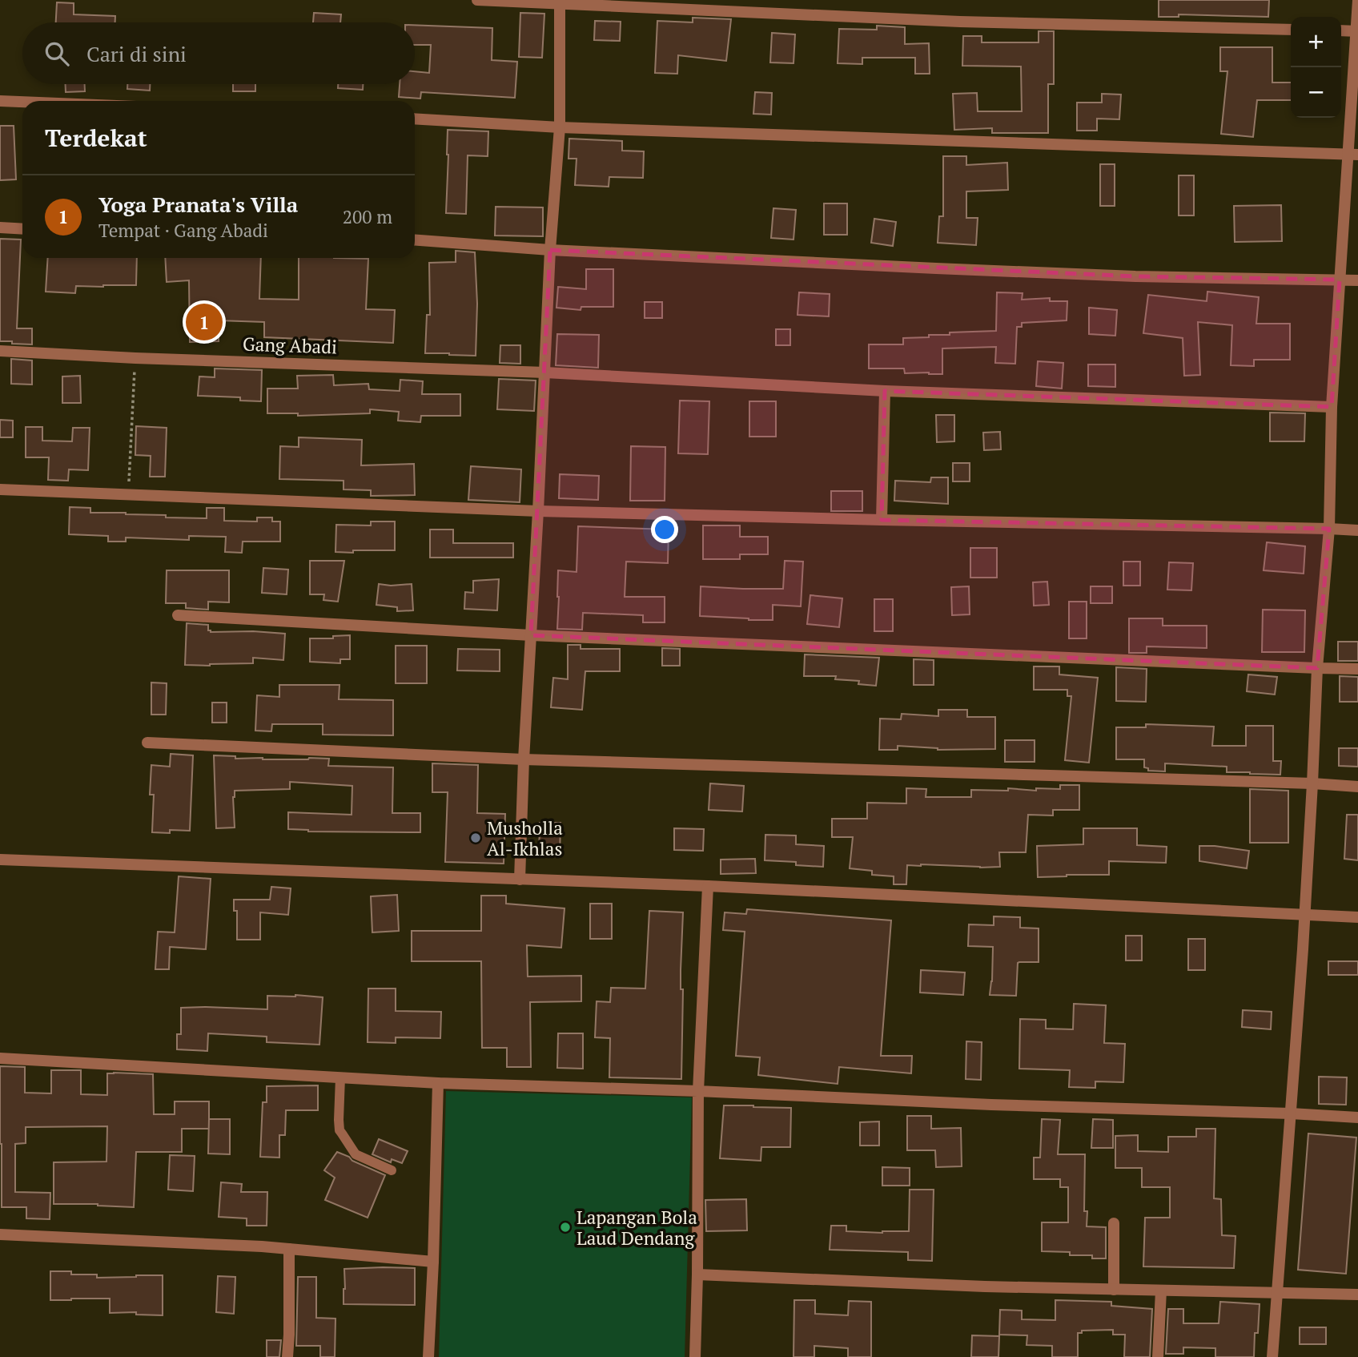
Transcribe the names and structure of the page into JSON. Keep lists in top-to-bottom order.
{
  "streets": {
    "street": ["Gang Abadi"]
  },
  "places": ["Musholla Al-Ikhlas", "Lapangan Bola Laud Dendang"],
  "page": {
    "map_buttons": ["+", "−"],
    "search": "Cari di sini",
    "heading": "Terdekat",
    "list": [
      {
        "mark": "1",
        "name": "Yoga Pranata's Villa",
        "note": "Tempat · Gang Abadi",
        "value": "200 m"
      }
    ],
    "pins": "1"
  }
}
